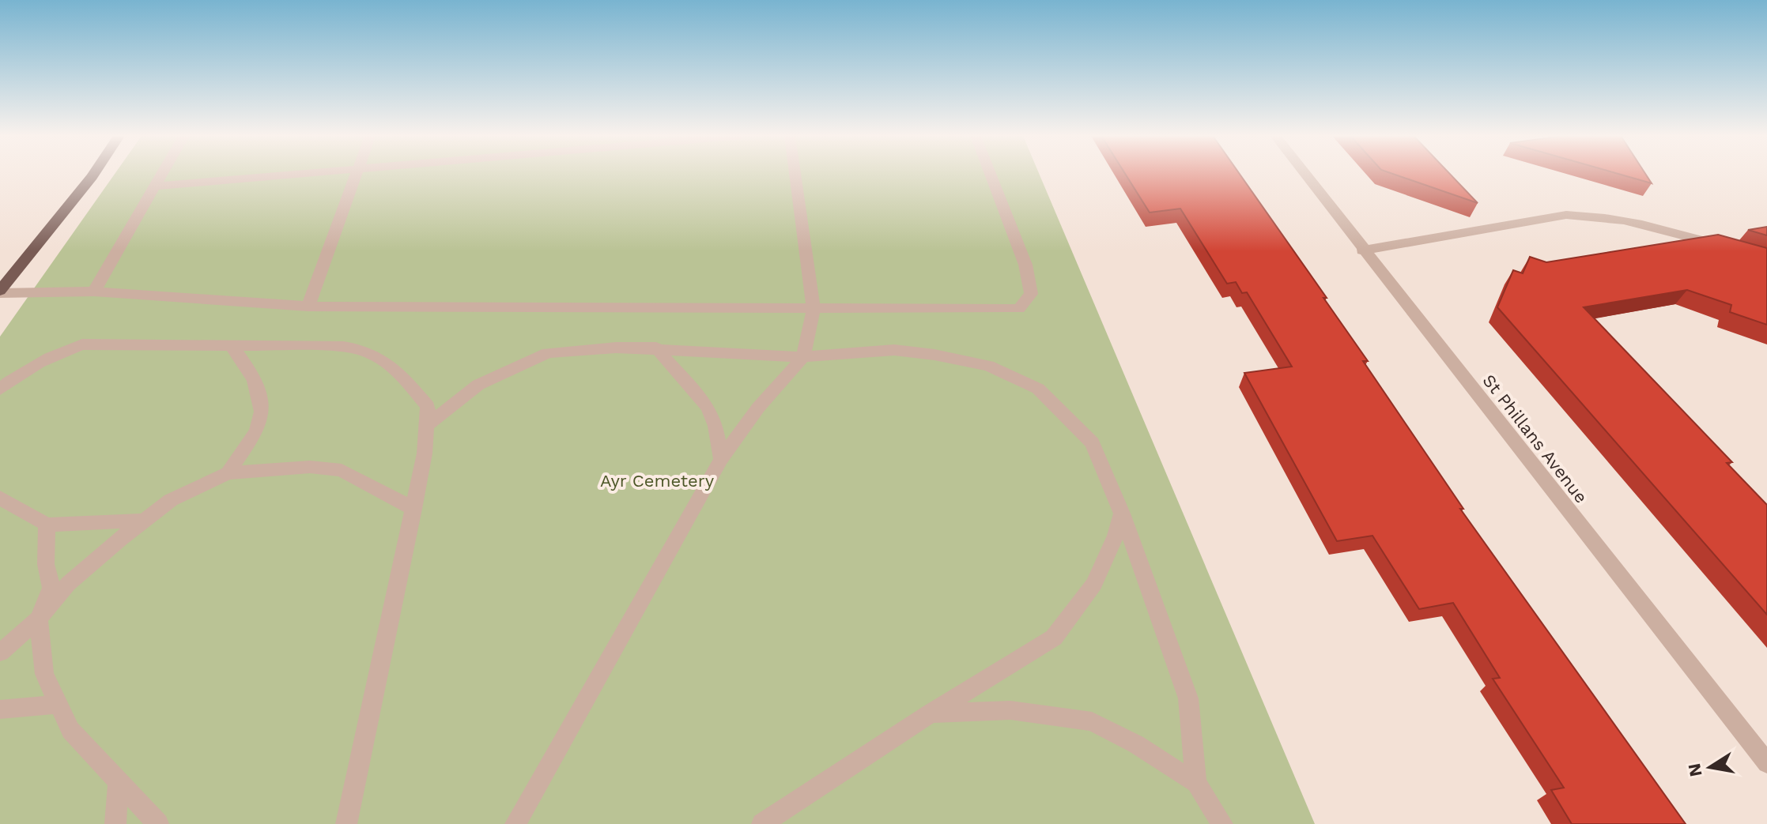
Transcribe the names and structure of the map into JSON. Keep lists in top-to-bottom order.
{
  "streets": {
    "street": ["St Phillans Avenue"]
  },
  "parks": ["Ayr Cemetery"],
  "north": "left"
}
